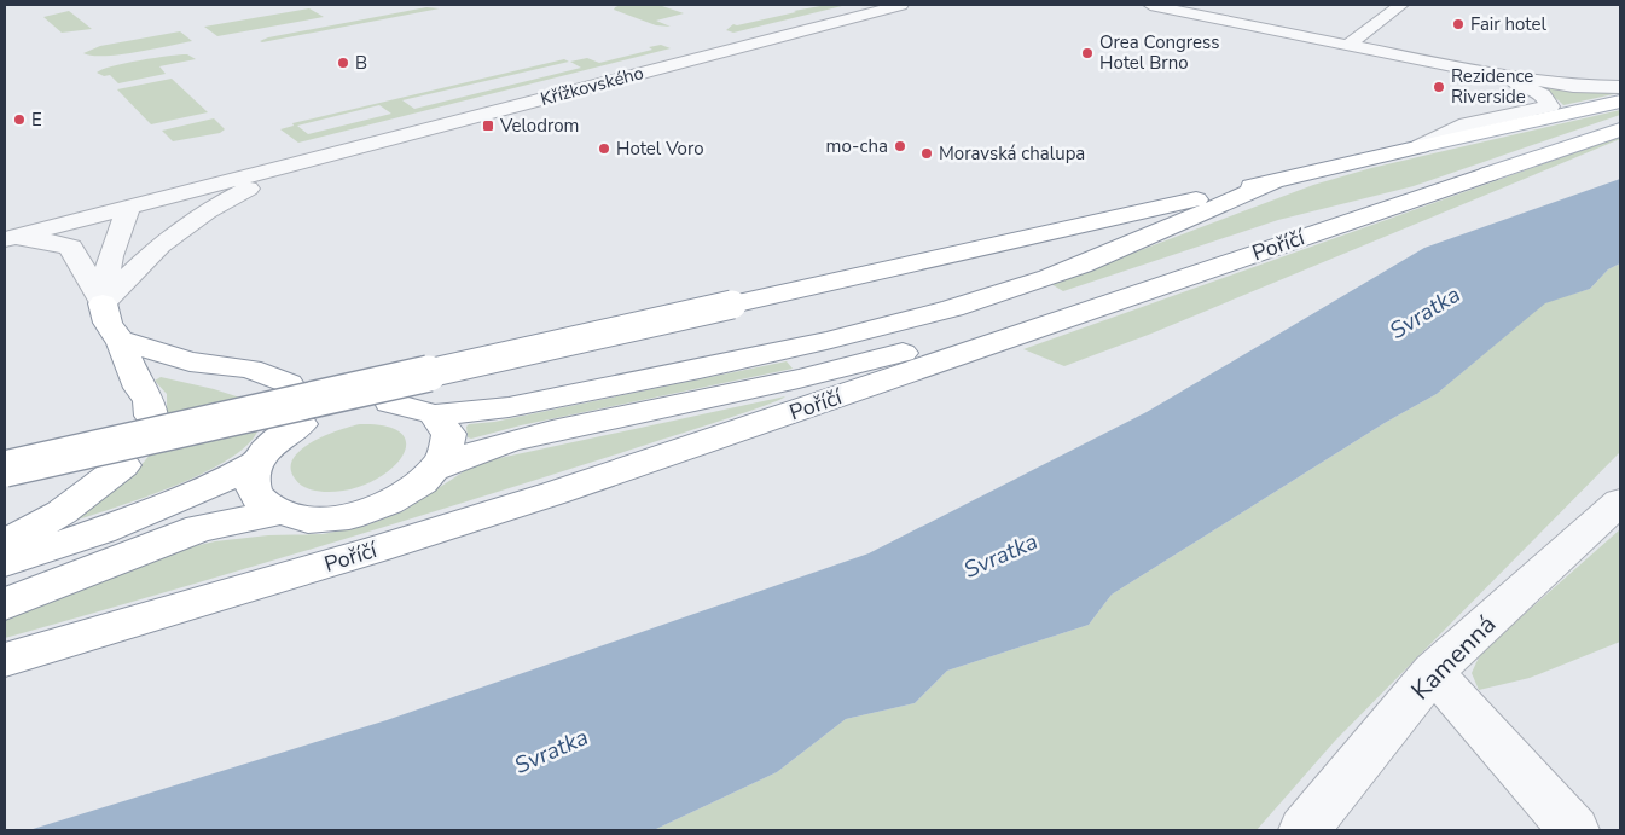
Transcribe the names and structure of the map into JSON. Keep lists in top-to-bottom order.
{
  "streets": {
    "main road": ["Poříčí"],
    "street": ["Křížkovského", "Kamenná"]
  },
  "water": ["Svratka"],
  "places": {
    "other": [
      "Fair hotel",
      "Orea Congress Hotel Brno",
      "B",
      "Rezidence Riverside",
      "E",
      "mo-cha",
      "Hotel Voro",
      "Moravská chalupa"
    ],
    "transit": ["Velodrom"]
  }
}
